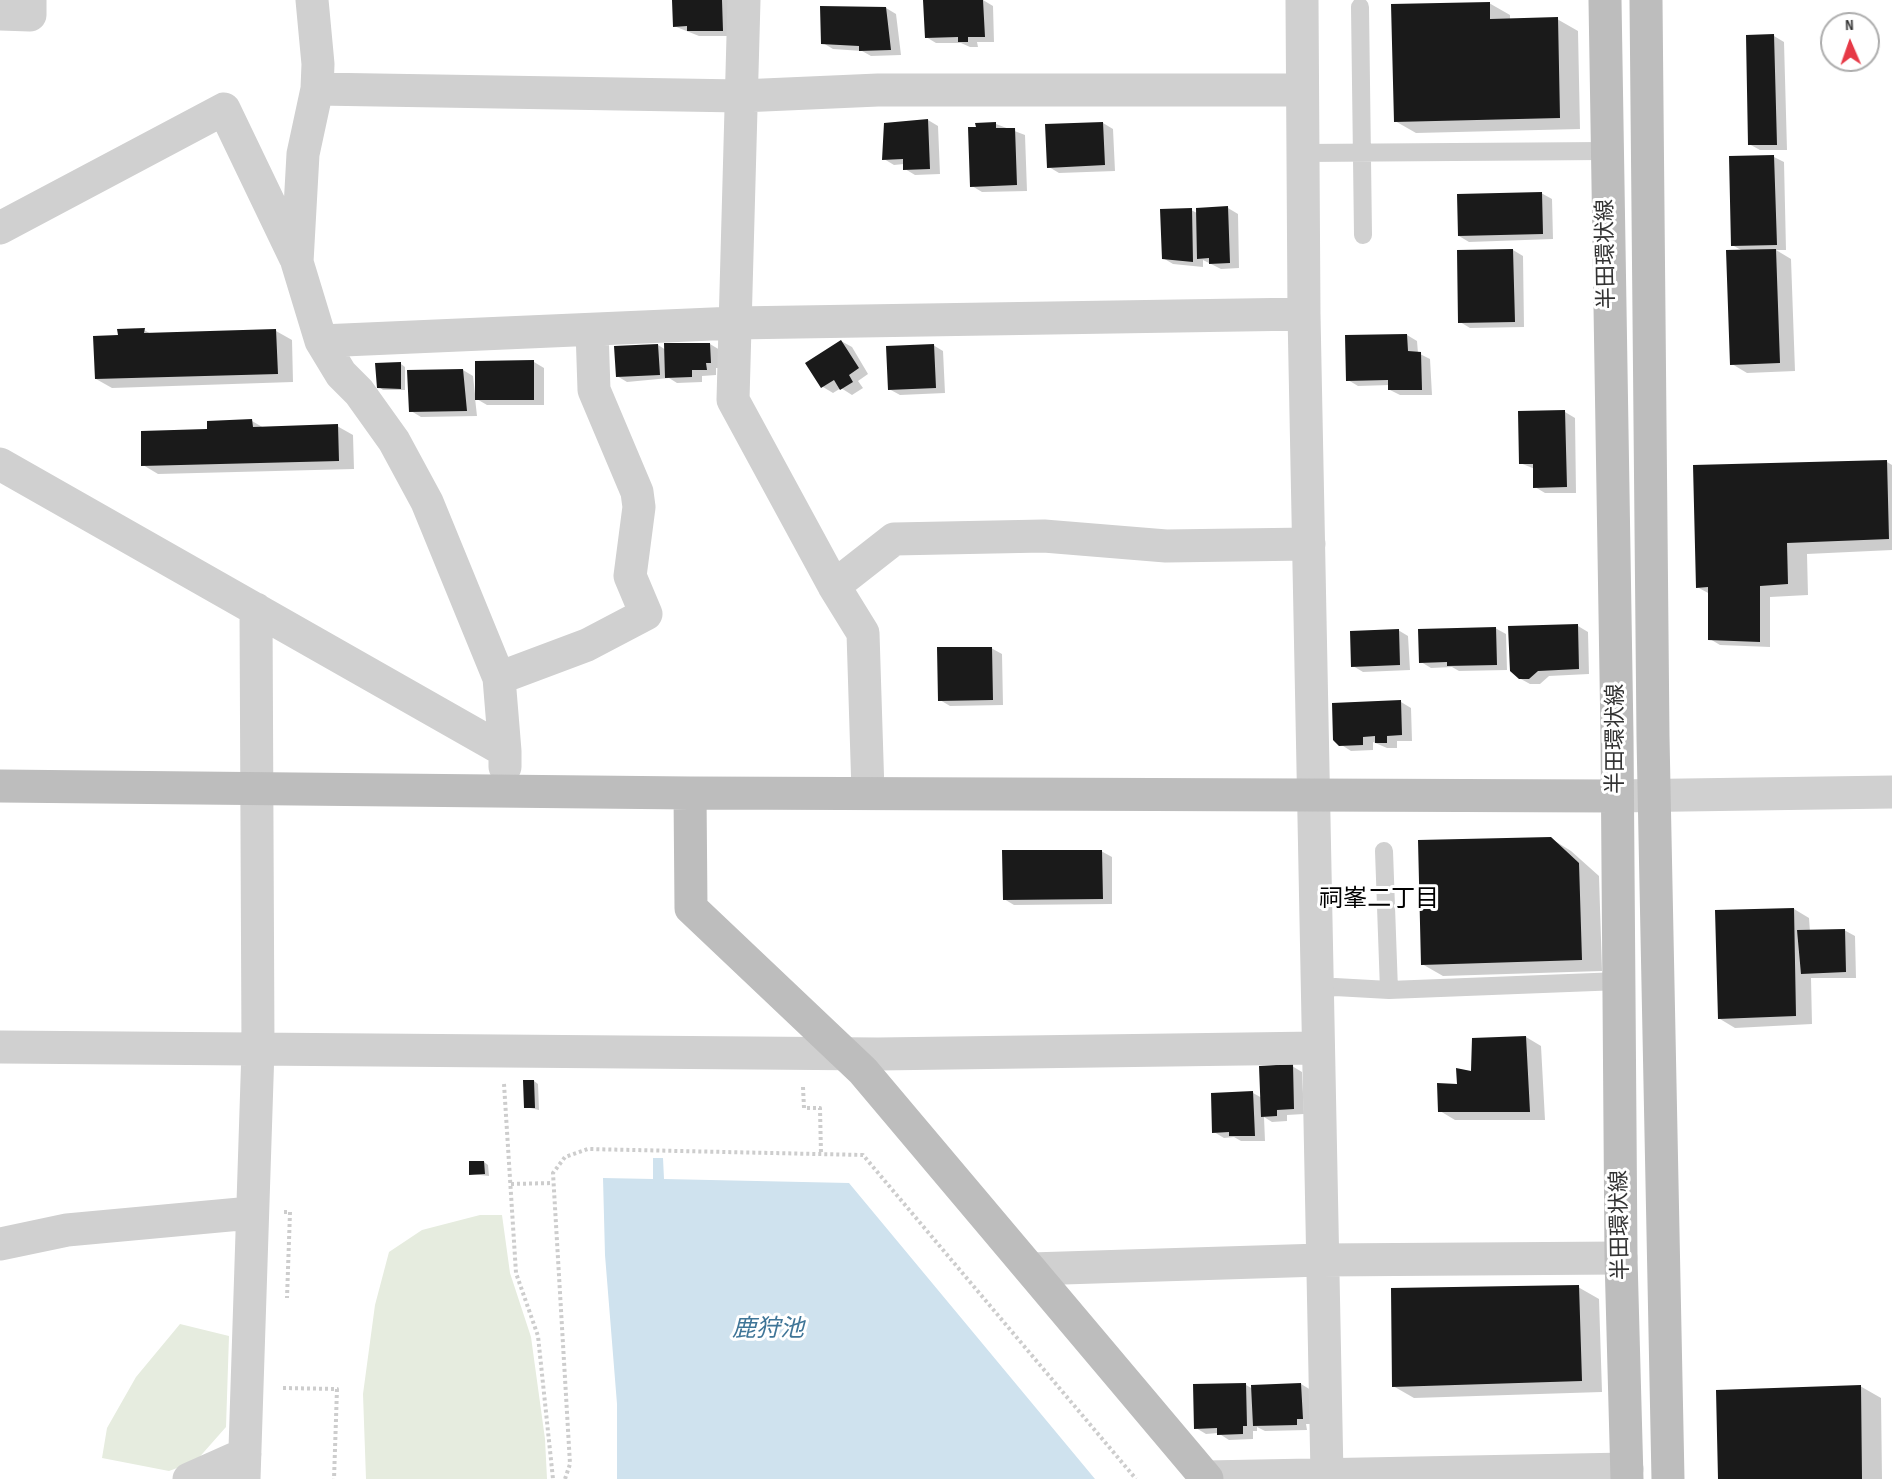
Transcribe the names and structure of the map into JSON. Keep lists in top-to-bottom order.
{
  "streets": {
    "main road": ["半田環状線"]
  },
  "districts": ["祠峯二丁目"],
  "water": ["鹿狩池"],
  "north": "top"
}
